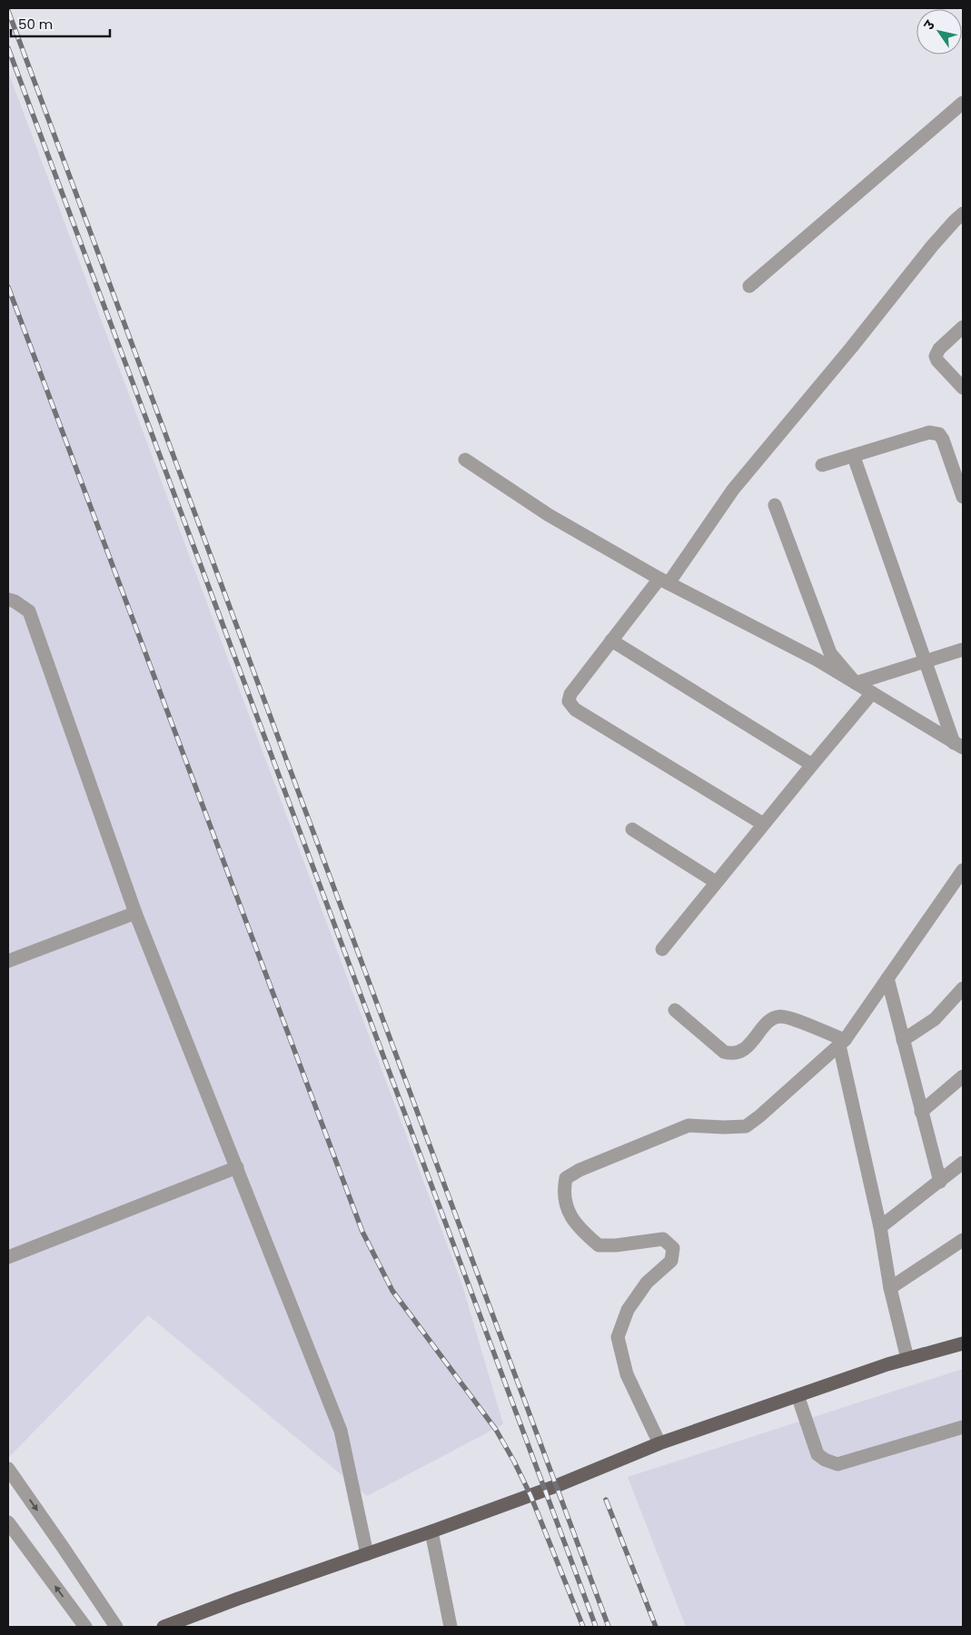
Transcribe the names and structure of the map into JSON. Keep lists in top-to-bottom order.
{
  "scale_bar": "50 m",
  "north": "top left"
}
